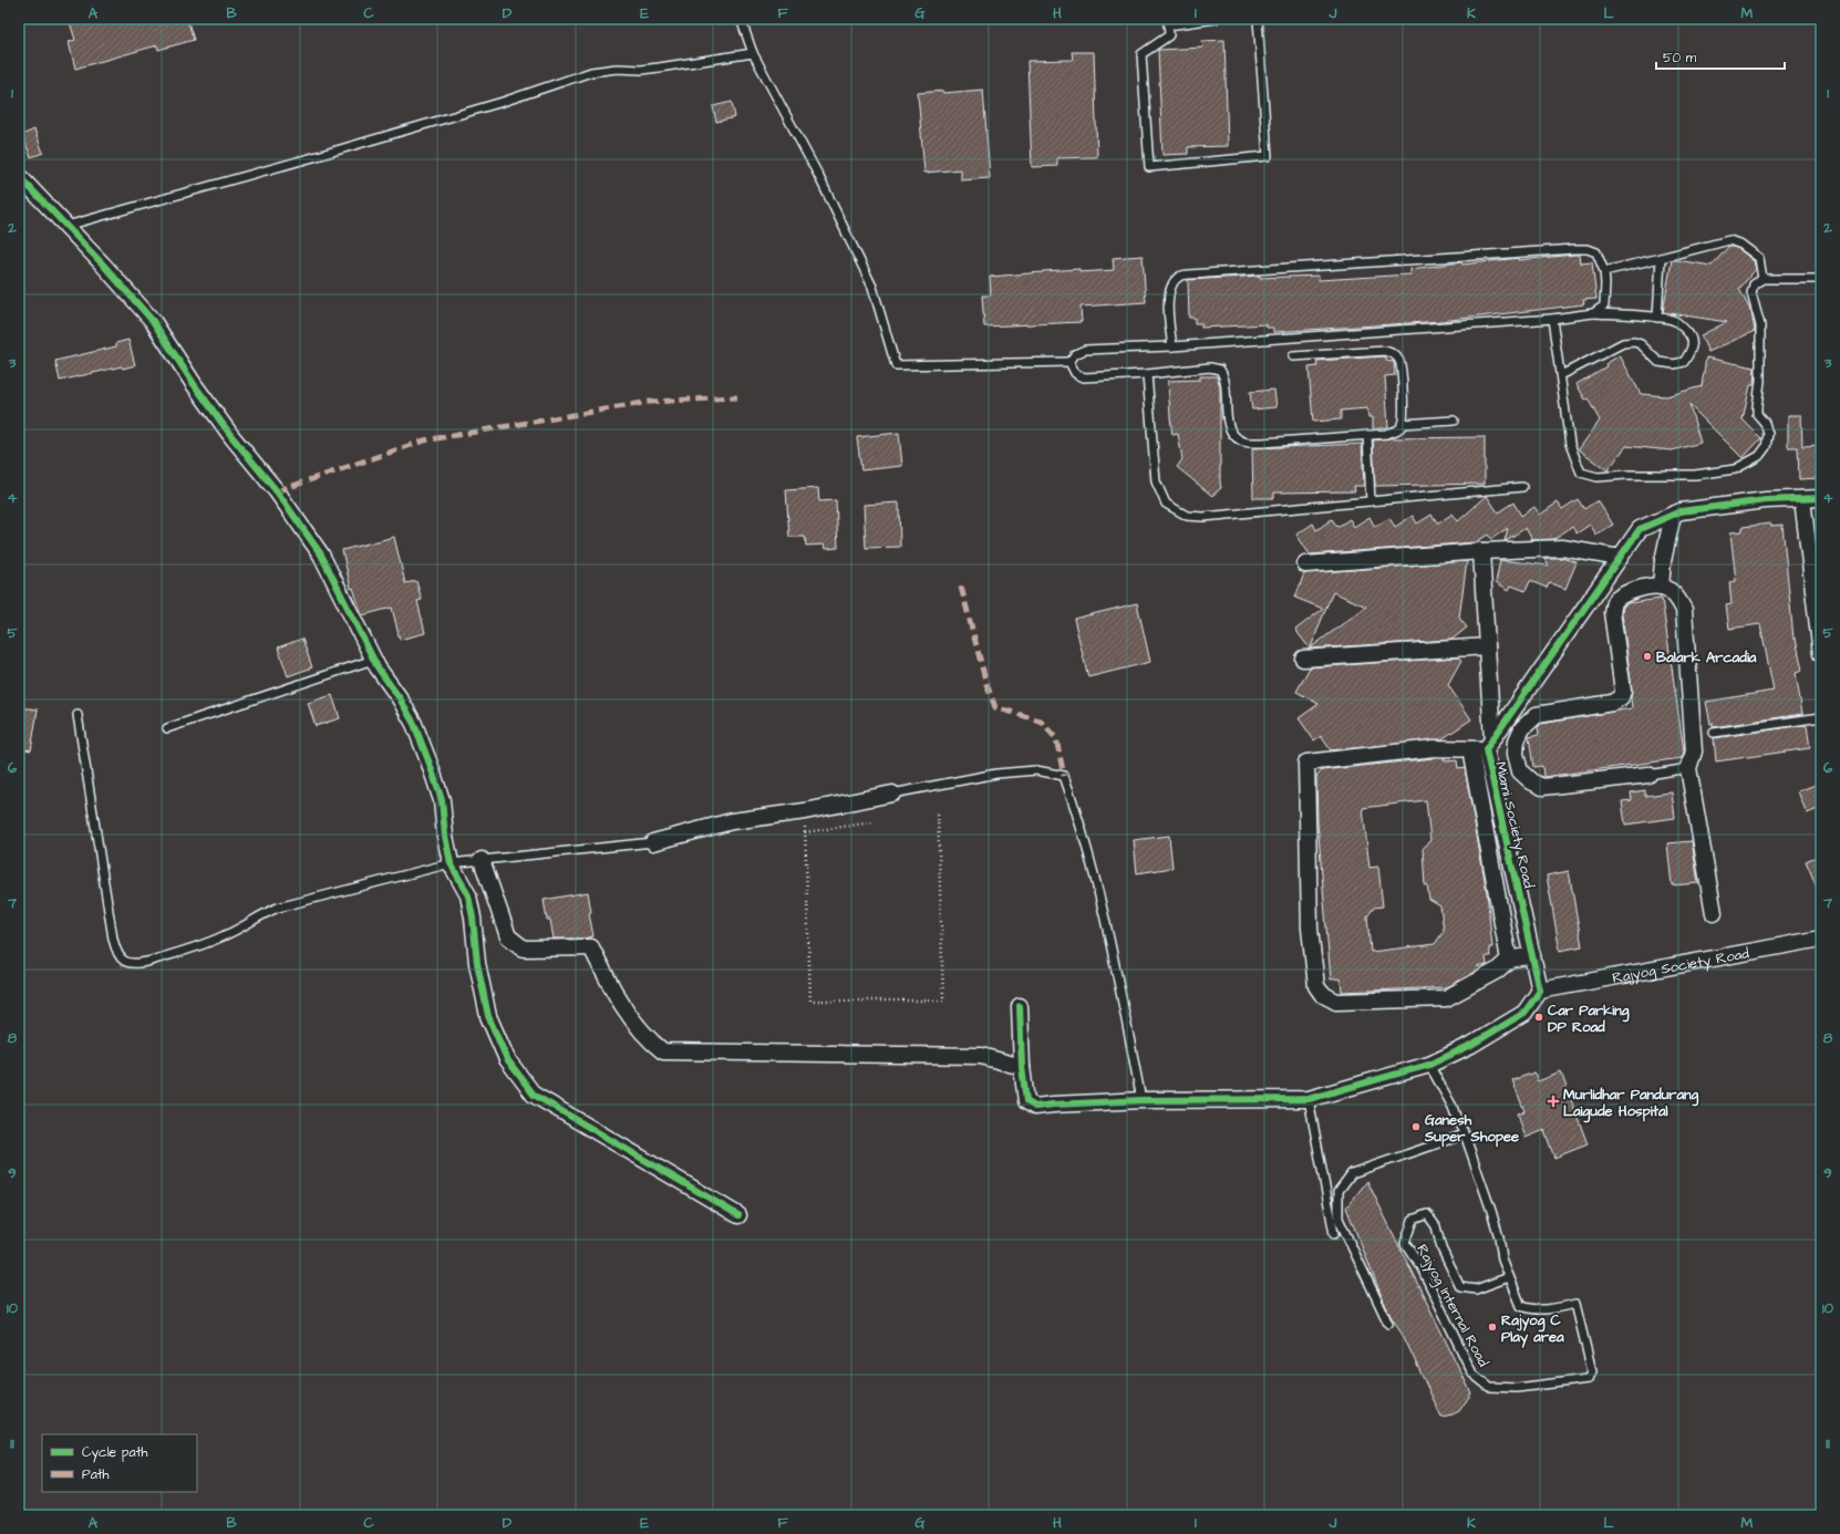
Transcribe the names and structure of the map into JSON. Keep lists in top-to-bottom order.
{
  "streets": {
    "street": ["Miami Society Road", "Rajyog Society Road"],
    "lane": ["Rajyog Internal Road"]
  },
  "crossings": [
    ["Miami Society Road", "Rajyog Society Road"]
  ],
  "places": {
    "other": [
      "Balark Arcadia",
      "Car Parking DP Road",
      "Ganesh Super Shopee",
      "Rajyog C Play area"
    ],
    "health": ["Murlidhar Pandurang Laigude Hospital"]
  },
  "legend": ["Cycle path", "Path"],
  "scale_bar": "50 m",
  "grid": {
    "columns": [
      "A",
      "B",
      "C",
      "D",
      "E",
      "F",
      "G",
      "H",
      "I",
      "J",
      "K",
      "L",
      "M"
    ],
    "rows": [
      "1",
      "2",
      "3",
      "4",
      "5",
      "6",
      "7",
      "8",
      "9",
      "10",
      "11"
    ]
  }
}
